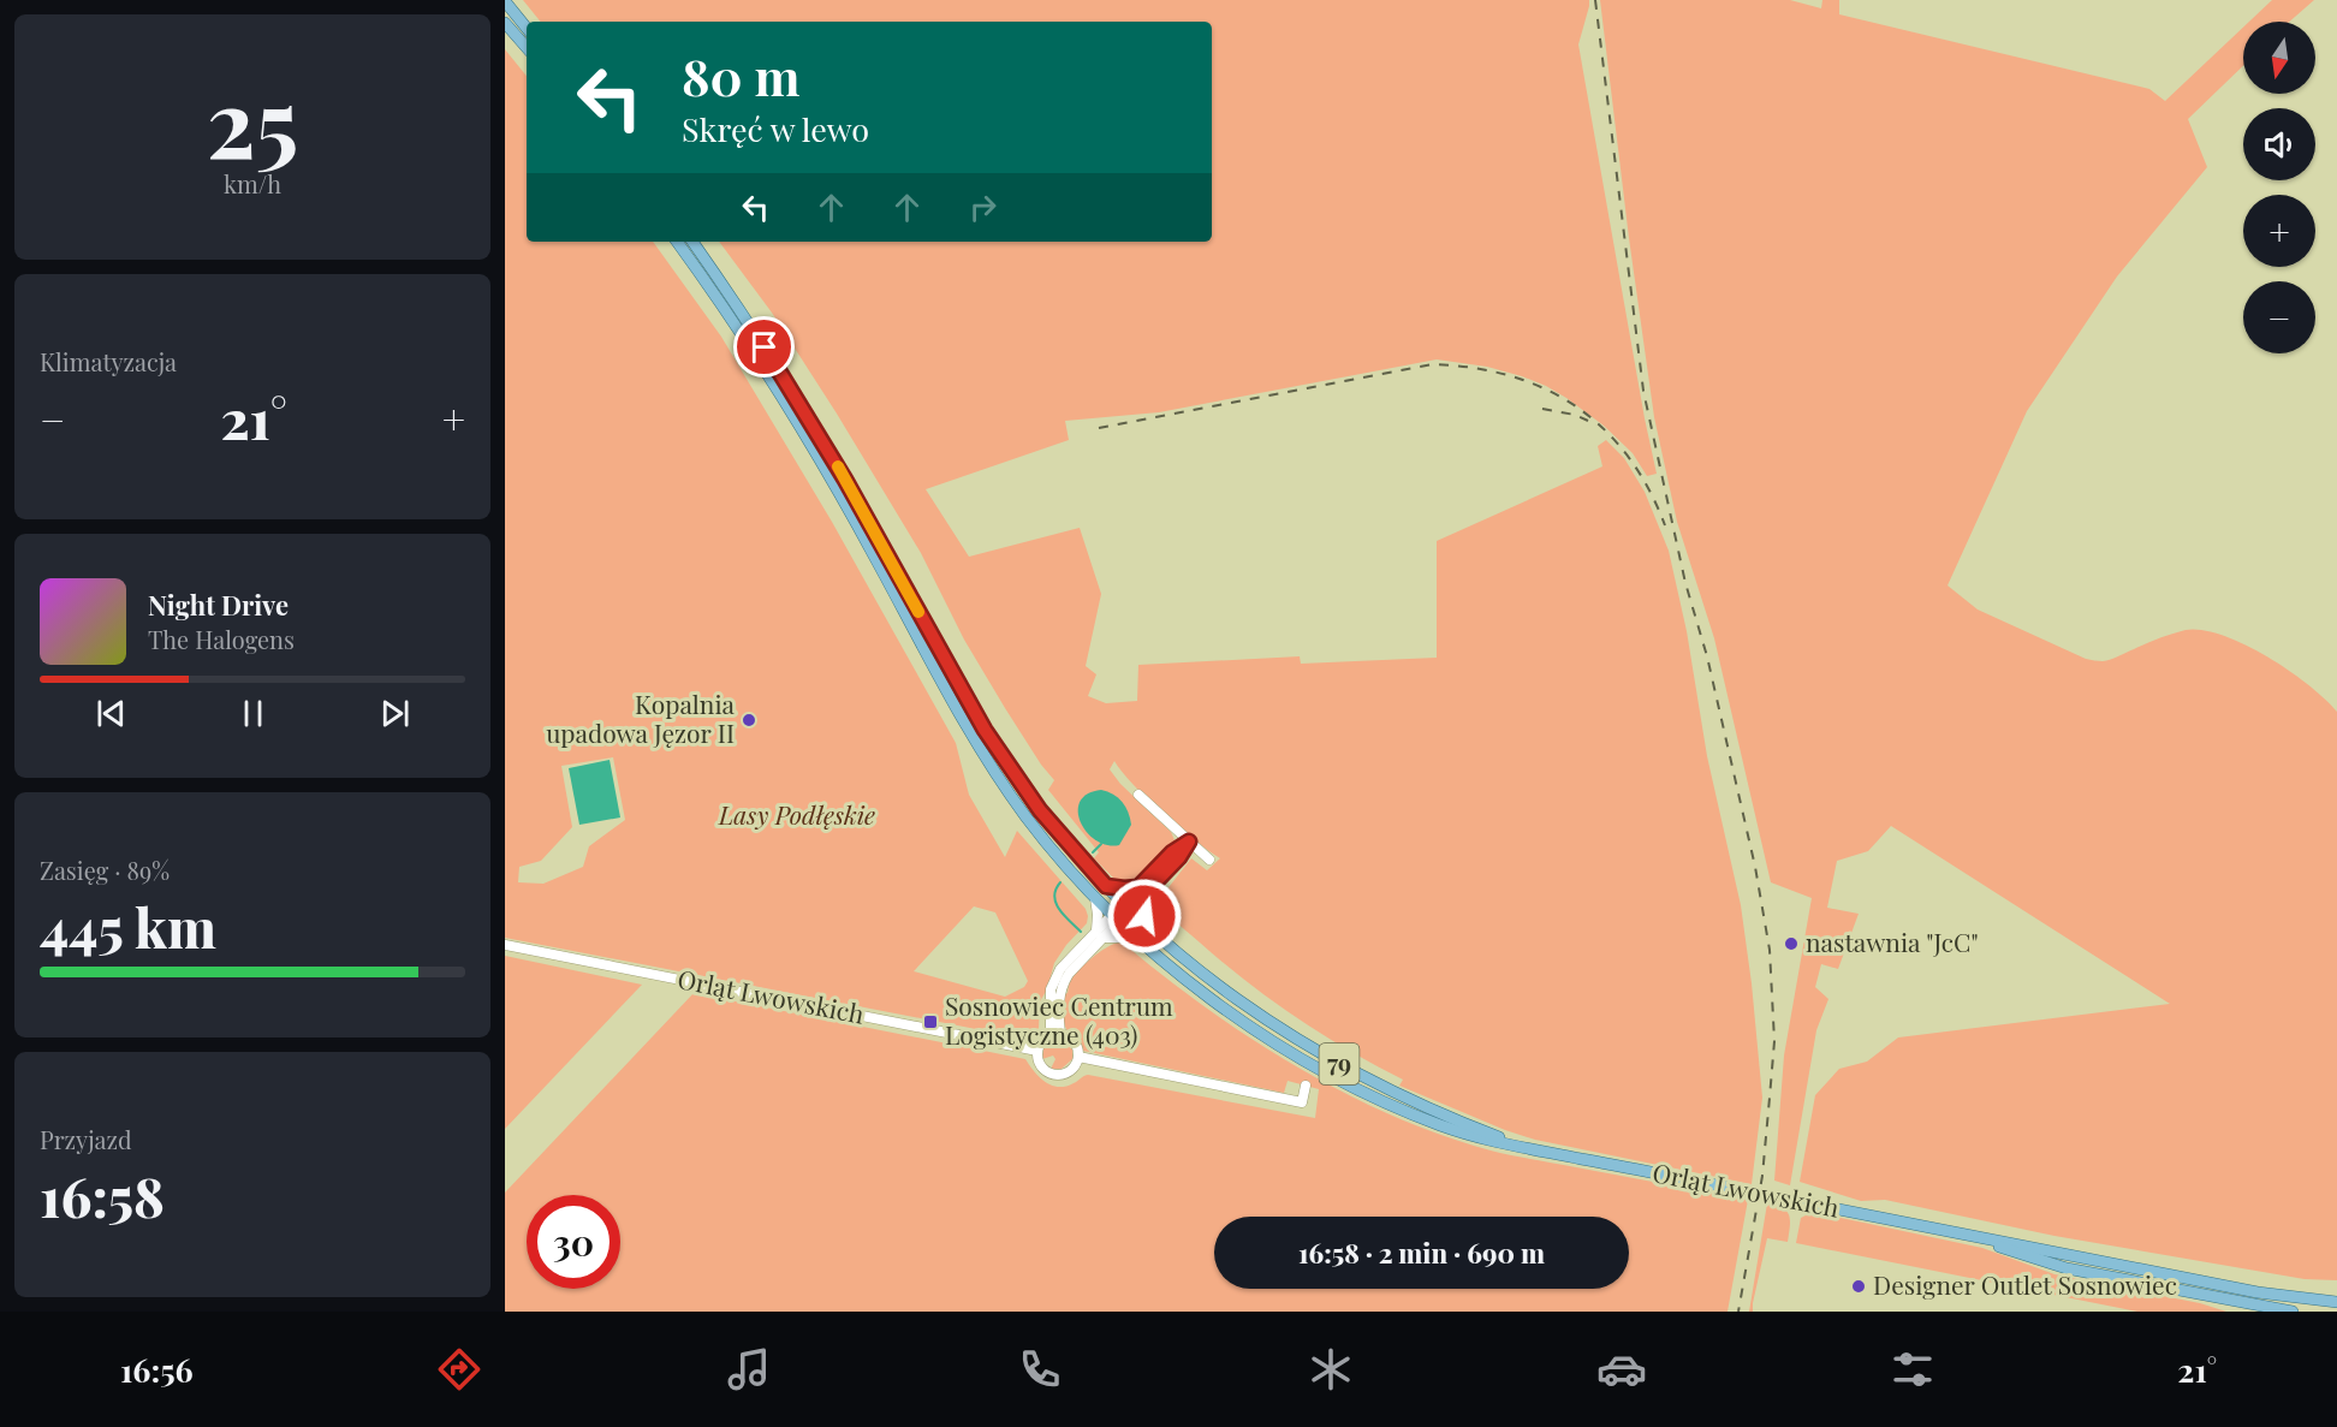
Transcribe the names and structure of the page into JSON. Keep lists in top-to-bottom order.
{
  "streets": {
    "main road": ["Orląt Lwowskich", "79"]
  },
  "crossings": [
    ["Orląt Lwowskich", "79"]
  ],
  "parks": ["Lasy Podłęskie"],
  "places": {
    "other": ["Kopalnia upadowa Jęzor II", "nastawnia \"JcC\"", "Designer Outlet Sosnowiec"],
    "transit": ["Sosnowiec Centrum Logistyczne (403)"]
  },
  "north": "bottom",
  "page": {
    "tile": [
      ["25", "km/h"],
      "Klimatyzacja",
      ["Zasięg · 89%", "445 km"],
      ["Przyjazd", "16:58"]
    ],
    "map_buttons": ["+", "−"],
    "turn": ["80 m", "Skręć w lewo"],
    "heat": ["−", "21°", "+"],
    "song": ["Night Drive", "The Halogens"],
    "limit": "30",
    "trip": "16:58 · 2 min · 690 m",
    "tabs": ["16:56", "21°"]
  }
}
